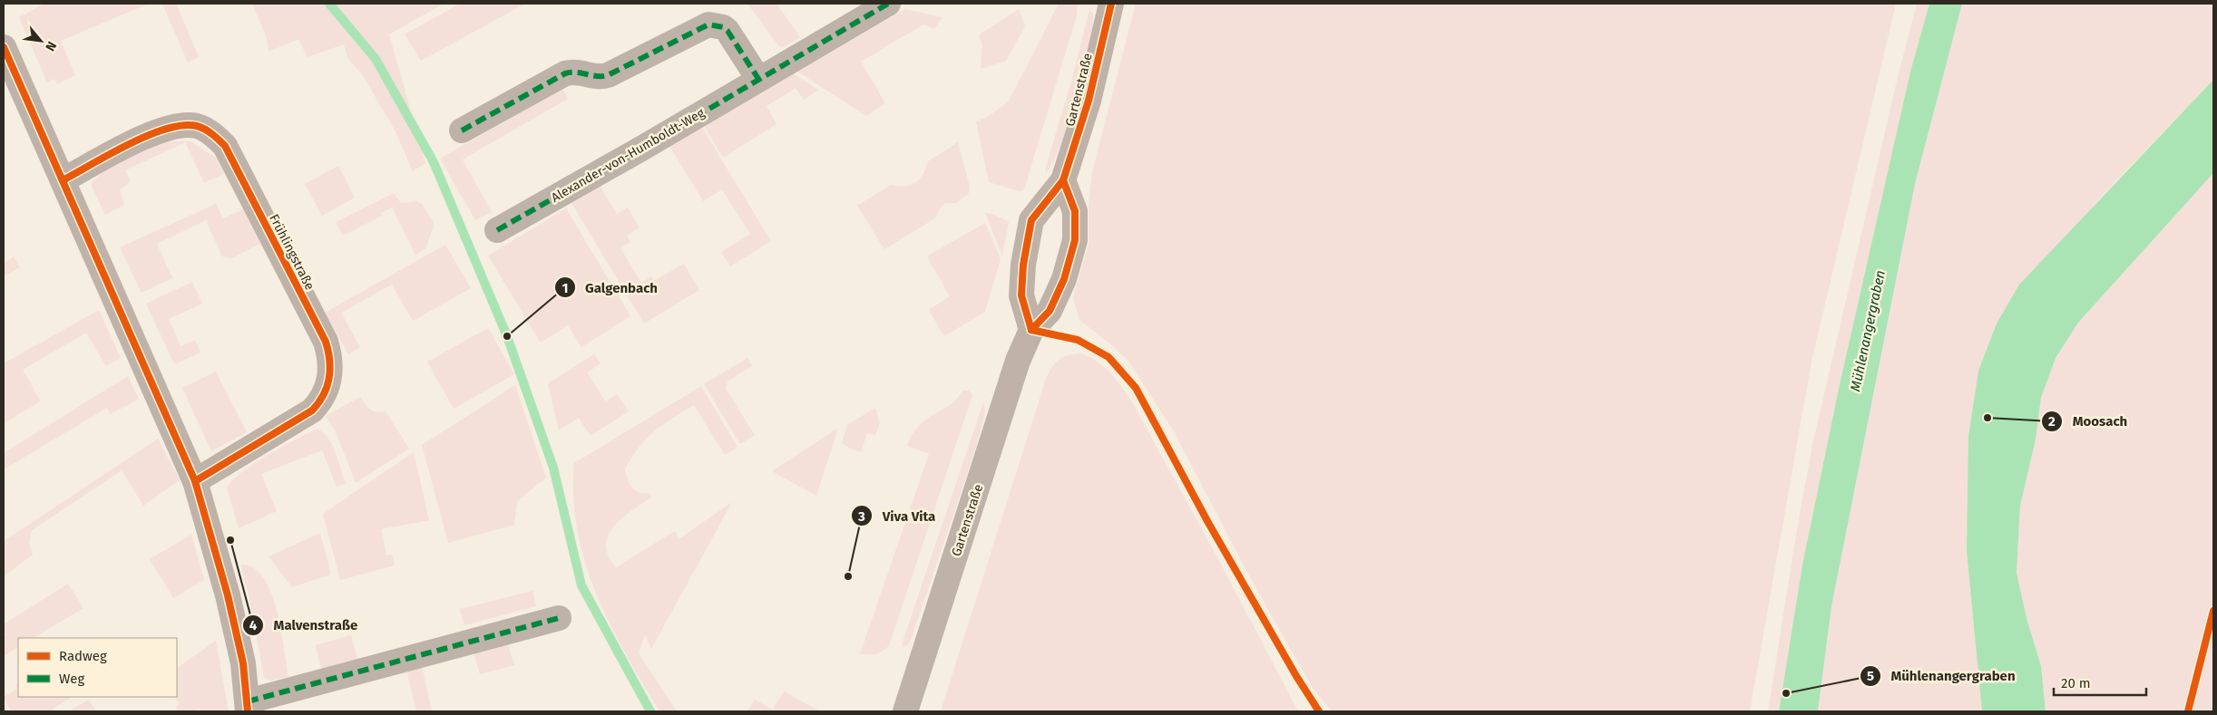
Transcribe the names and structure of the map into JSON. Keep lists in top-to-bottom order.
{
  "streets": {
    "street": ["Gartenstraße", "Alexander-von-Humboldt-Weg", "Frühlingstraße"]
  },
  "water": ["Mühlenangergraben"],
  "places": [
    "Galgenbach",
    "Moosach",
    "Malvenstraße",
    "Viva Vita",
    "Mühlenangergraben"
  ],
  "legend": ["Radweg", "Weg"],
  "scale_bar": "20 m",
  "north": "bottom right"
}
